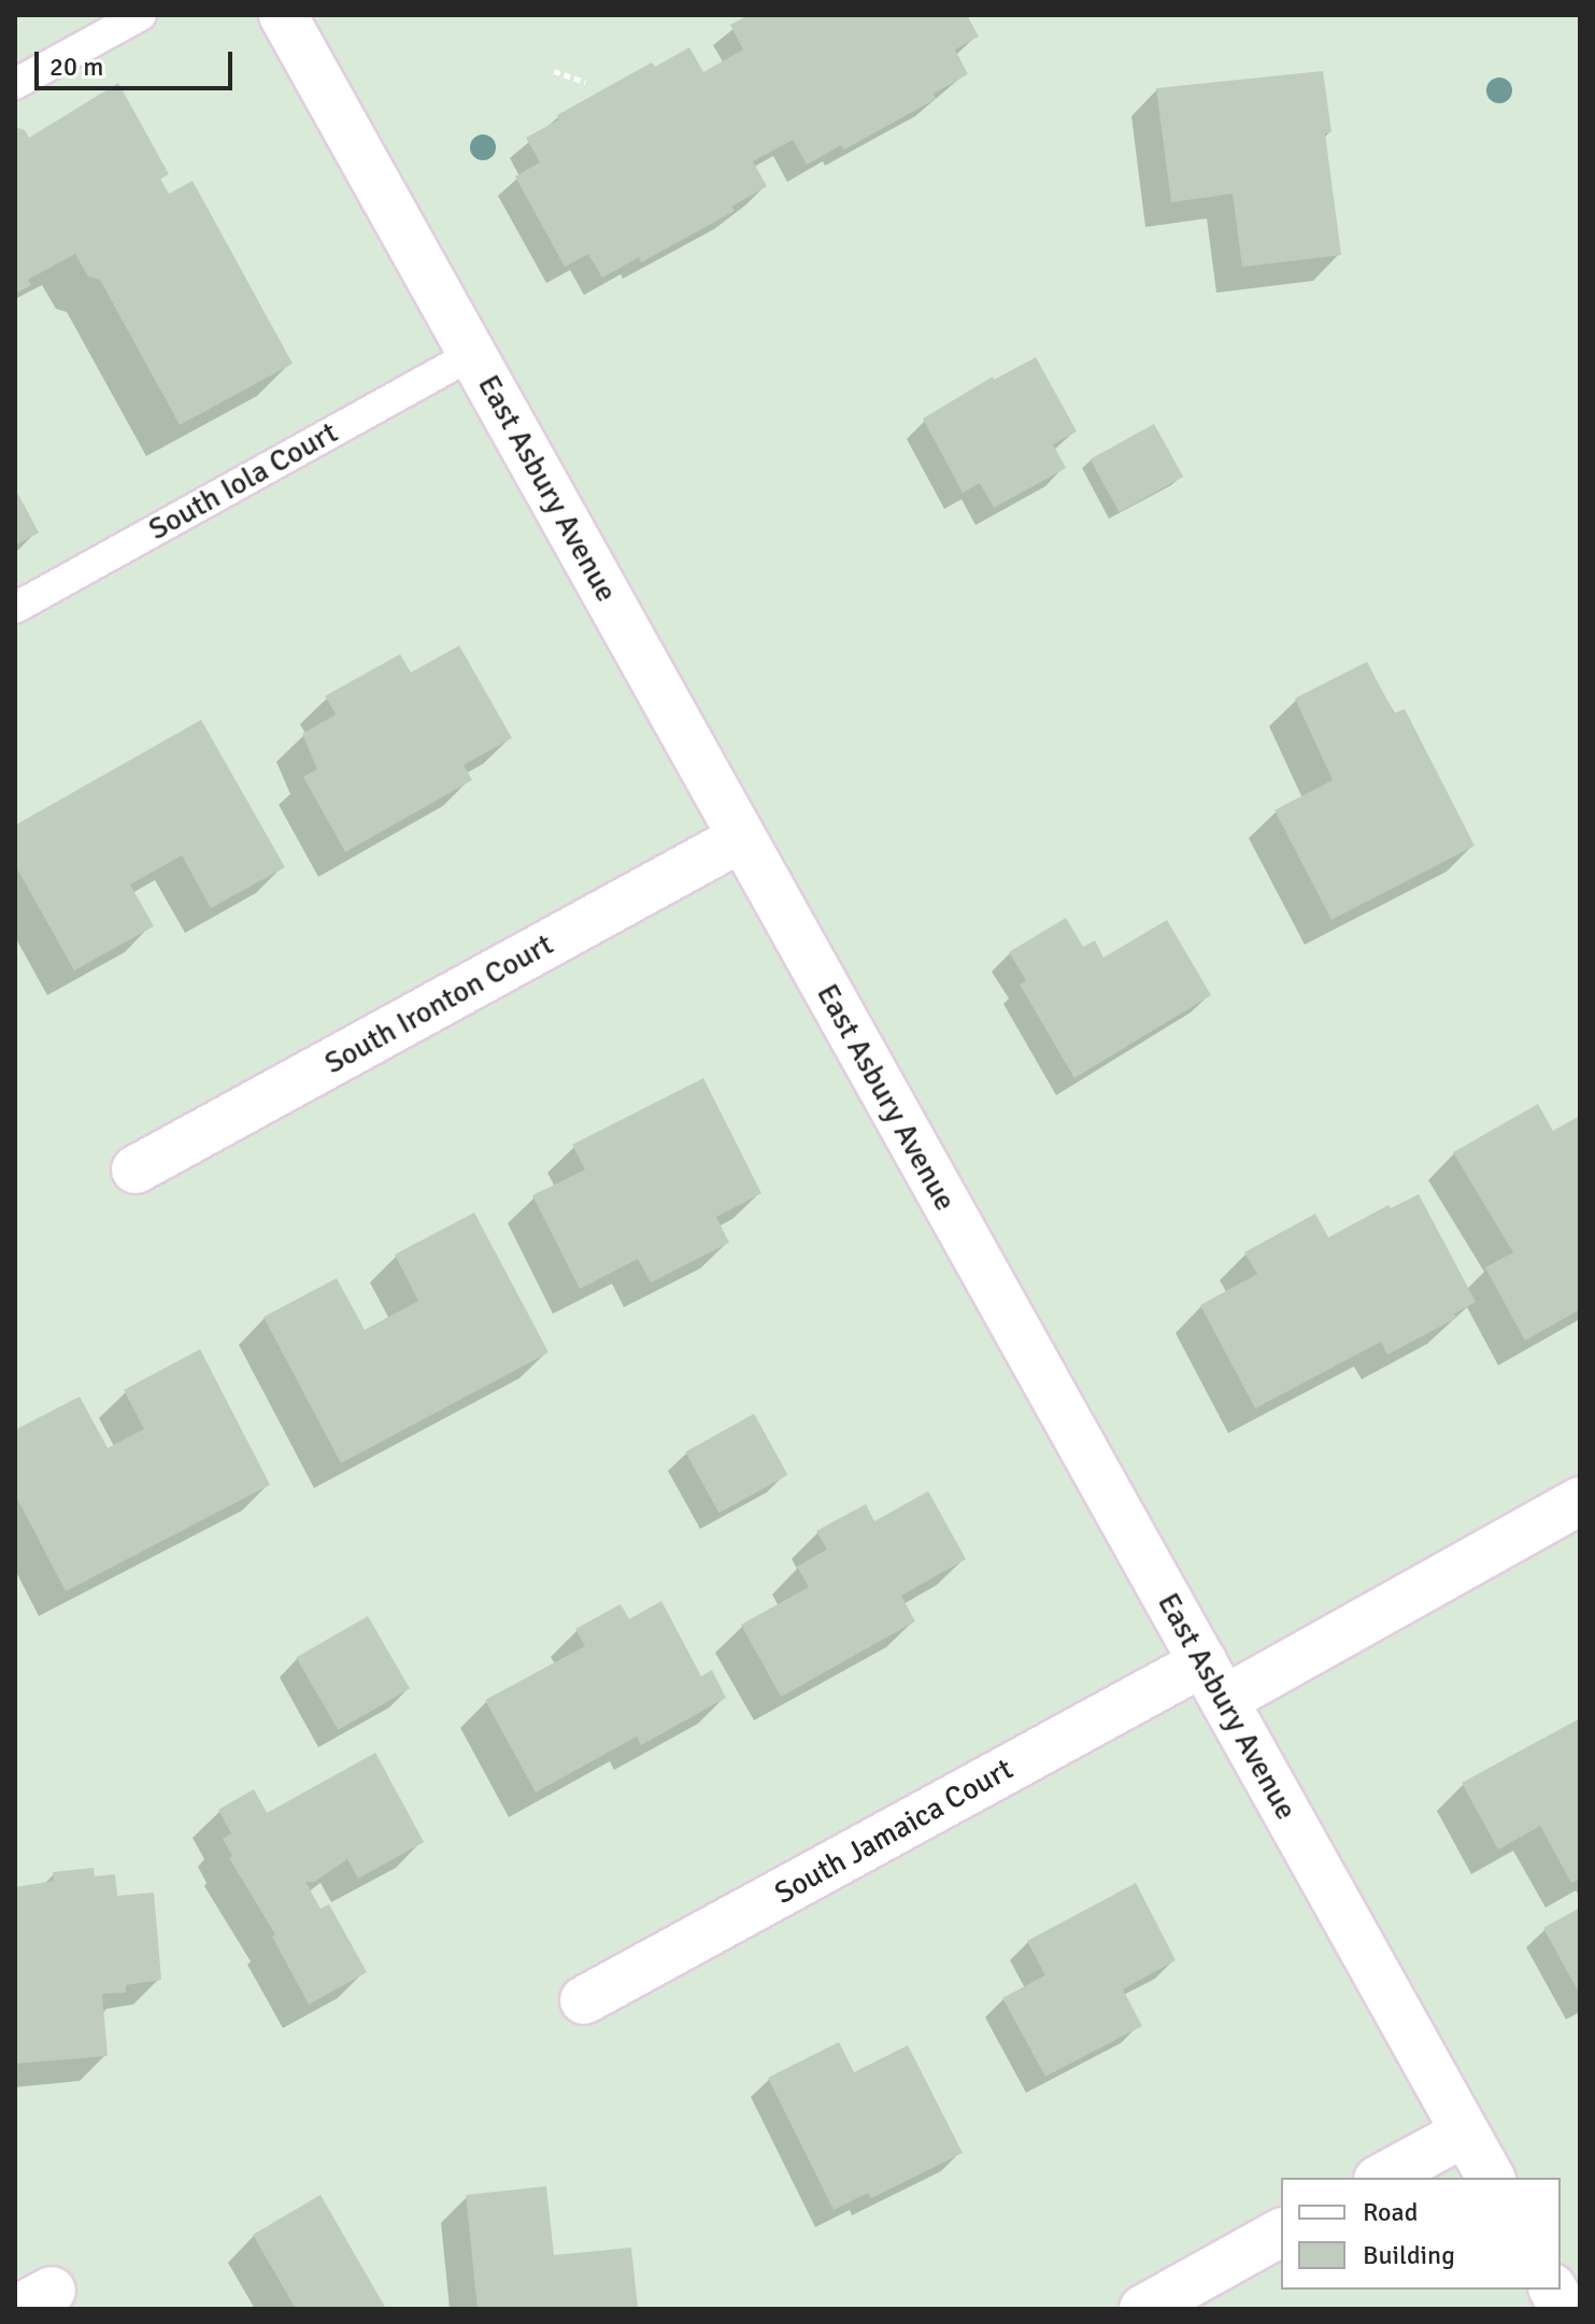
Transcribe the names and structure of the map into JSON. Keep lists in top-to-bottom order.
{
  "streets": {
    "street": ["East Asbury Avenue", "South Ironton Court", "South Jamaica Court"],
    "lane": ["South Iola Court"]
  },
  "crossings": [
    ["South Iola Court", "East Asbury Avenue"],
    ["East Asbury Avenue", "South Ironton Court"],
    ["East Asbury Avenue", "South Jamaica Court"]
  ],
  "legend": ["Road", "Building"],
  "scale_bar": "20 m"
}
